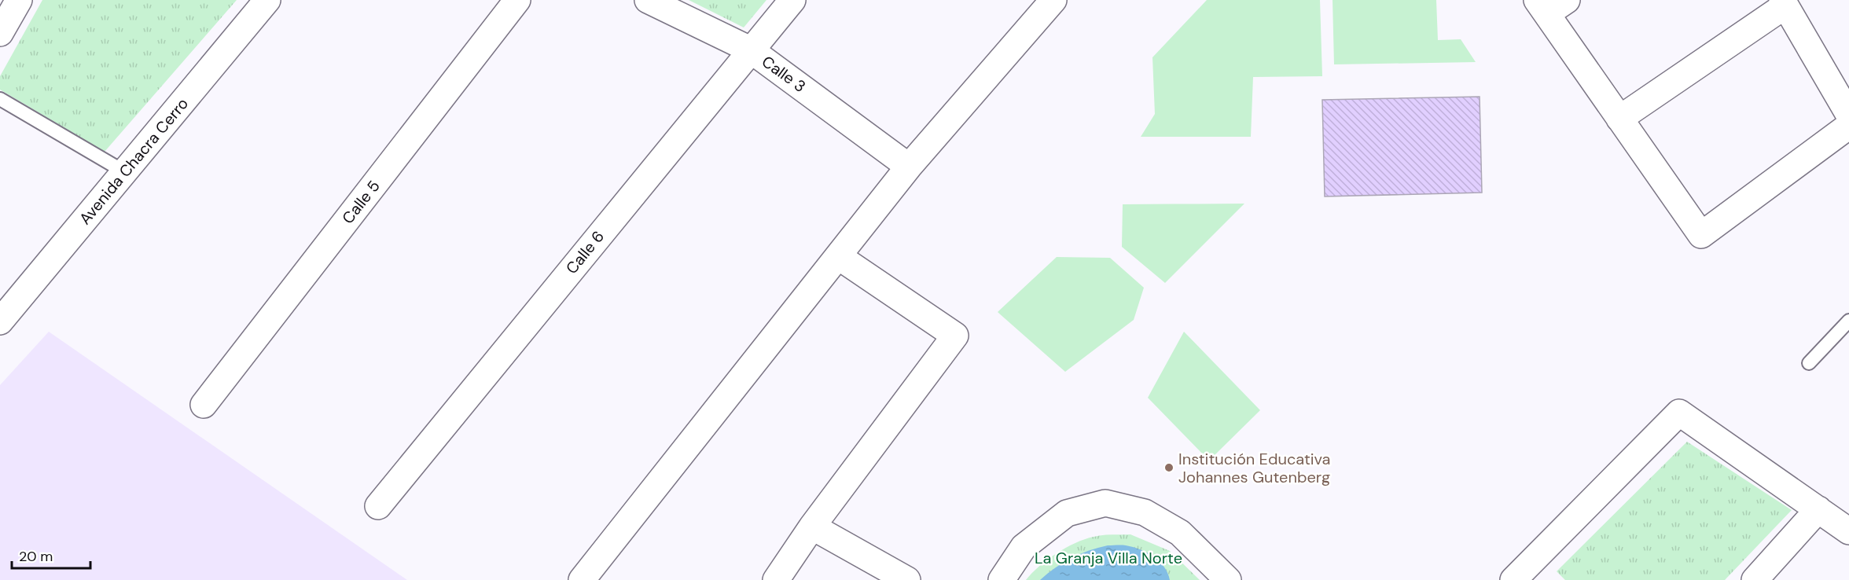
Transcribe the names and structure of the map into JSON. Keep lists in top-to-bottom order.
{
  "streets": {
    "street": [
      "Calle 3",
      "Avenida Chacra Cerro",
      "Calle 5",
      "Calle 6"
    ]
  },
  "crossings": [
    ["Calle 3", "Calle 6"]
  ],
  "parks": ["La Granja Villa Norte"],
  "places": ["Institución Educativa Johannes Gutenberg"],
  "scale_bar": "20 m"
}
